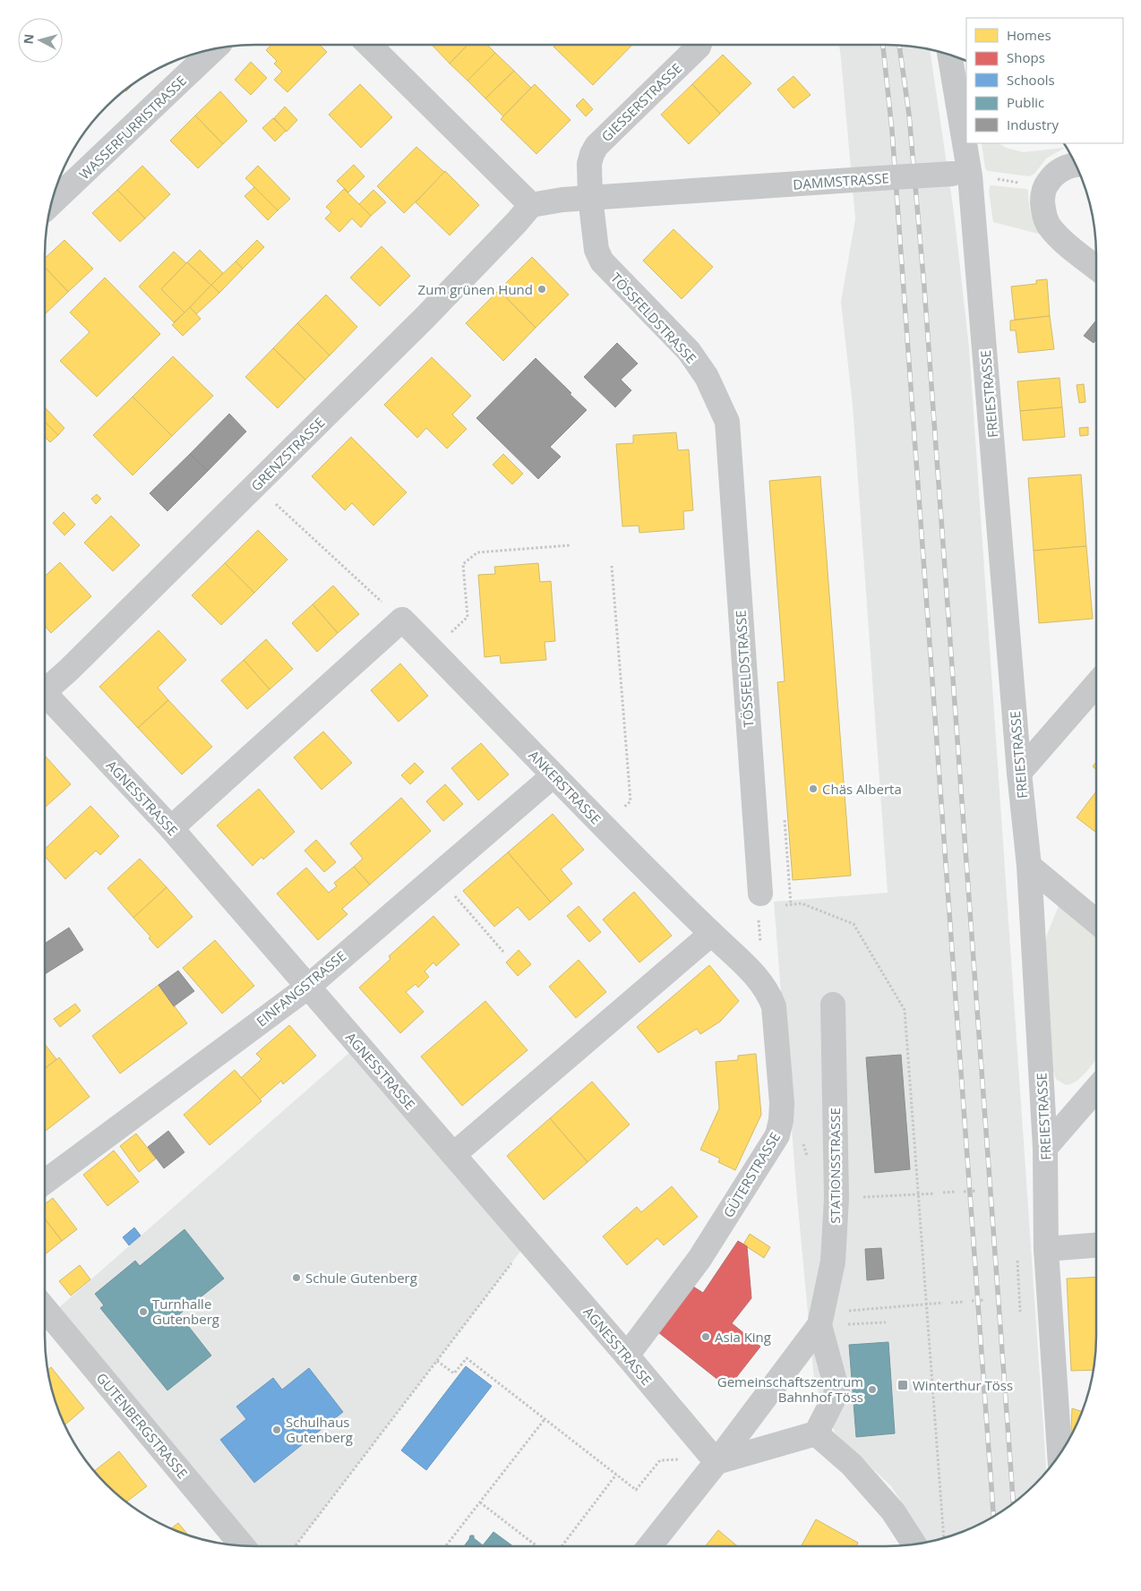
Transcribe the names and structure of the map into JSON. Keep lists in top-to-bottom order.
{
  "streets": {
    "street": [
      "GIESSERSTRASSE",
      "WASSERFURRISTRASSE",
      "DAMMSTRASSE",
      "TÖSSFELDSTRASSE",
      "FREIESTRASSE",
      "GRENZSTRASSE",
      "ANKERSTRASSE",
      "AGNESSTRASSE",
      "EINFANGSTRASSE",
      "STATIONSSTRASSE",
      "GÜTERSTRASSE",
      "GUTENBERGSTRASSE"
    ]
  },
  "crossings": [
    ["GIESSERSTRASSE", "DAMMSTRASSE"],
    ["GIESSERSTRASSE", "TÖSSFELDSTRASSE"],
    ["DAMMSTRASSE", "TÖSSFELDSTRASSE"],
    ["DAMMSTRASSE", "FREIESTRASSE"],
    ["ANKERSTRASSE", "EINFANGSTRASSE"],
    ["ANKERSTRASSE", "GÜTERSTRASSE"],
    ["AGNESSTRASSE", "EINFANGSTRASSE"],
    ["AGNESSTRASSE", "STATIONSSTRASSE"],
    ["AGNESSTRASSE", "GÜTERSTRASSE"]
  ],
  "places": {
    "other": [
      "Zum grünen Hund",
      "Chäs Alberta",
      "Schule Gutenberg",
      "Turnhalle Gutenberg",
      "Asia King",
      "Gemeinschaftszentrum Bahnhof Töss",
      "Schulhaus Gutenberg"
    ],
    "transit": ["Winterthur Töss"]
  },
  "legend": [
    "Homes",
    "Shops",
    "Schools",
    "Public",
    "Industry"
  ],
  "north": "left"
}
